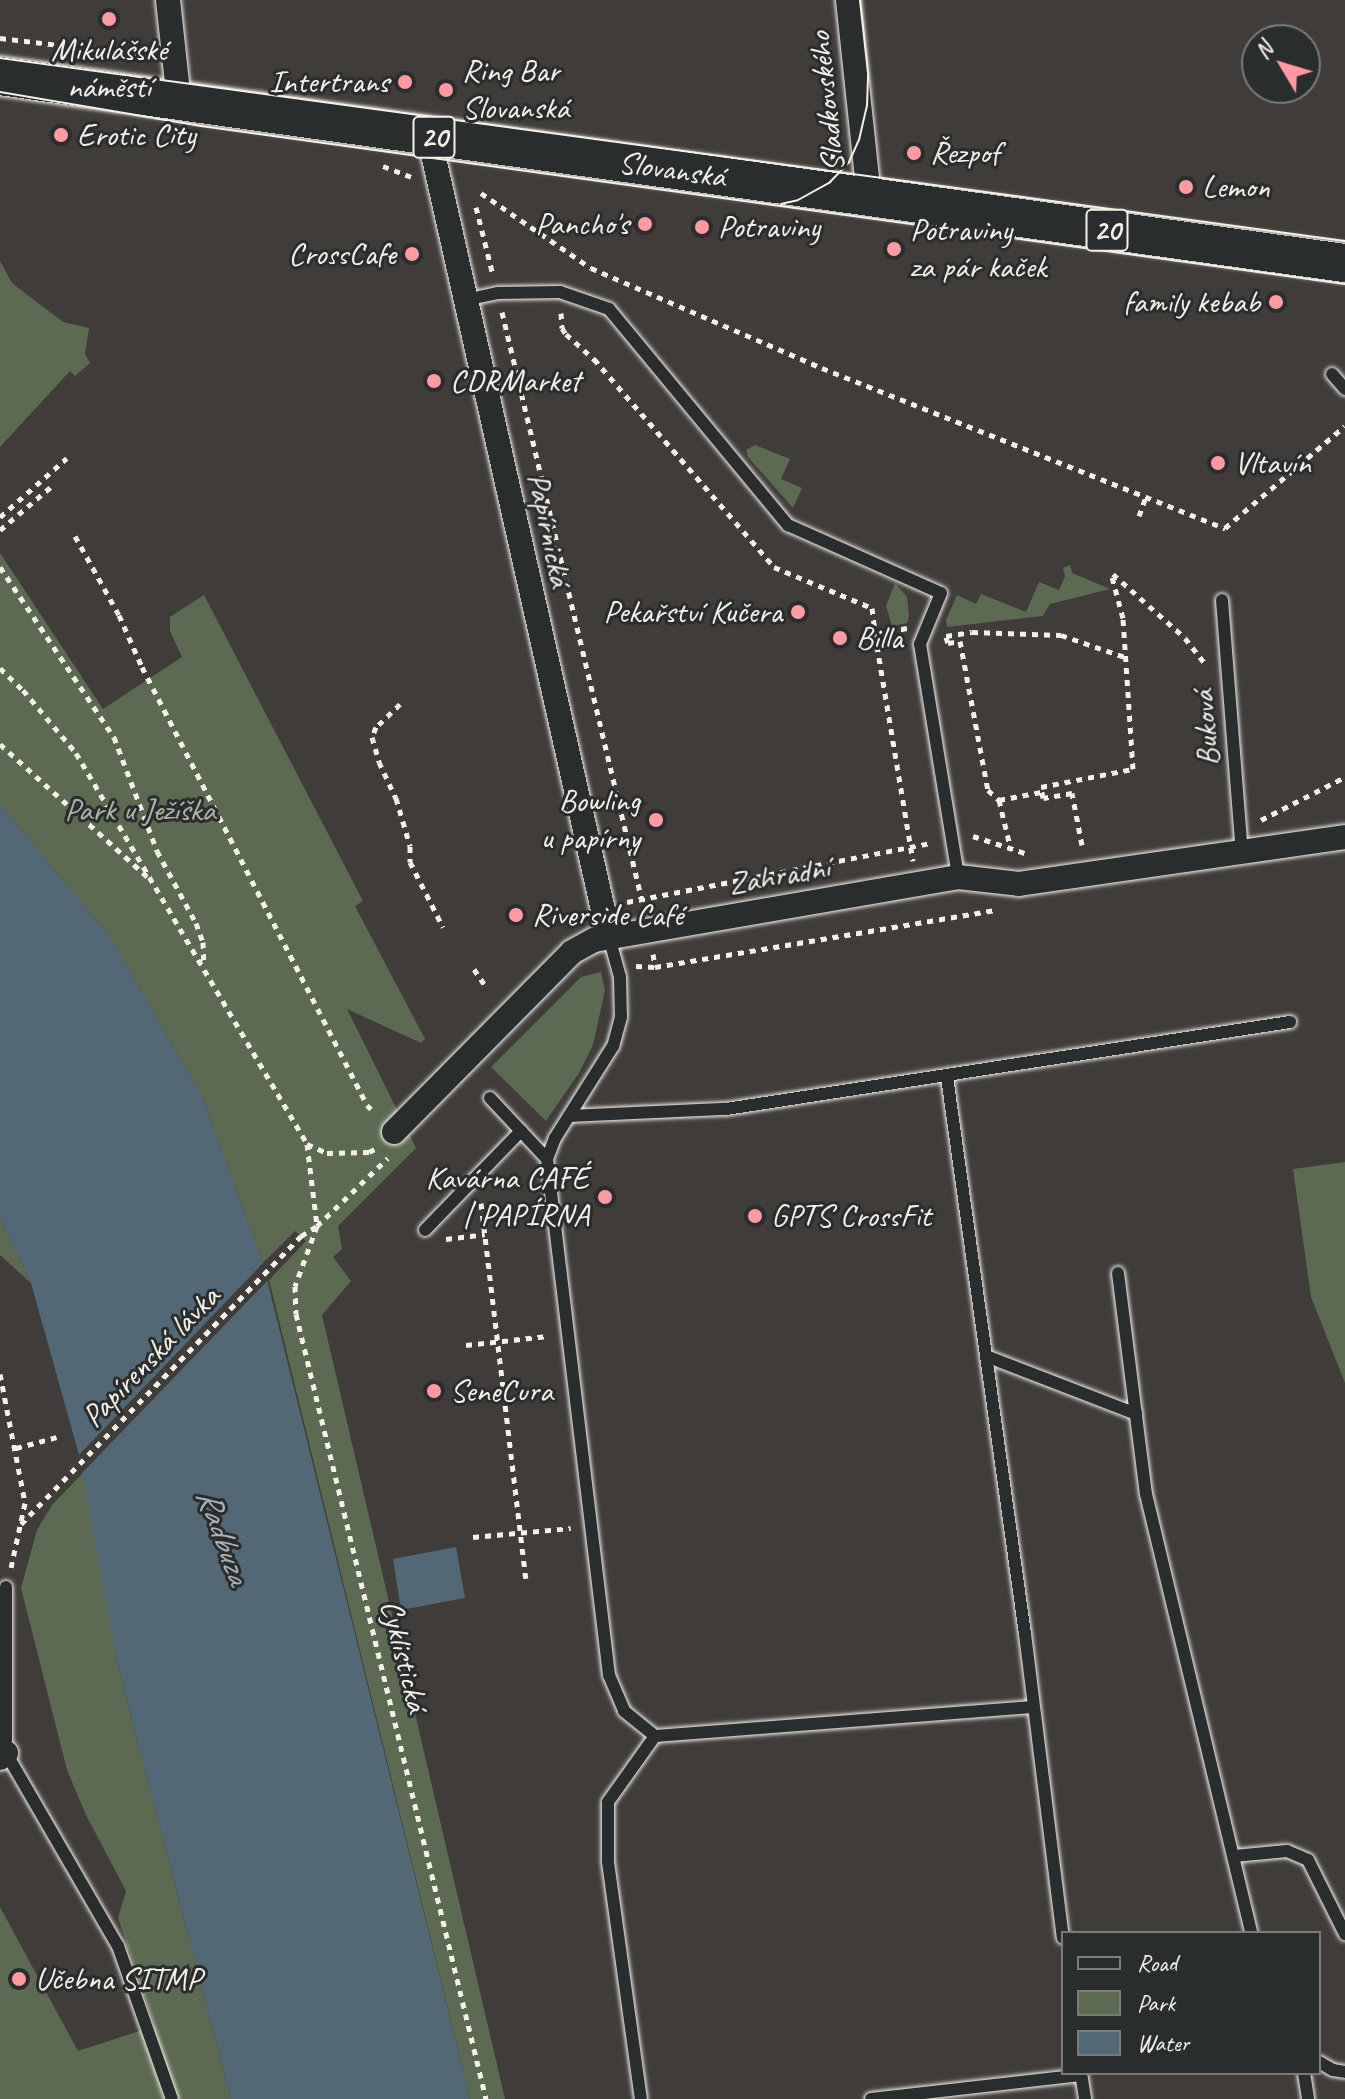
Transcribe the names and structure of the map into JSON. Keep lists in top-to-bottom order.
{
  "streets": {
    "main road": ["20", "Slovanská"],
    "street": ["Sladkovského", "Papírnická", "Zahradní"],
    "lane": ["Buková"],
    "path": ["Papírenská lávka", "Cyklistická"]
  },
  "crossings": [
    ["Sladkovského", "Slovanská"],
    ["Slovanská", "Papírnická"],
    ["Papírnická", "Zahradní"],
    ["Buková", "Zahradní"],
    ["Papírenská lávka", "Cyklistická"]
  ],
  "water": ["Radbuza"],
  "parks": ["Park u Ježíška"],
  "places": [
    "Mikulášské náměstí",
    "Intertrans",
    "Ring Bar Slovanská",
    "Erotic City",
    "Řezpof",
    "Lemon",
    "Pancho's",
    "Potraviny",
    "Potraviny za pár kaček",
    "CrossCafe",
    "family kebab",
    "CDRMarket",
    "Vltavín",
    "Pekařství Kučera",
    "Billa",
    "Bowling u papírny",
    "Riverside Café",
    "Kavárna CAFÉ | PAPÍRNA",
    "GPTS CrossFit",
    "SeneCura",
    "Učebna SITMP"
  ],
  "legend": ["Road", "Park", "Water"],
  "north": "top left"
}
